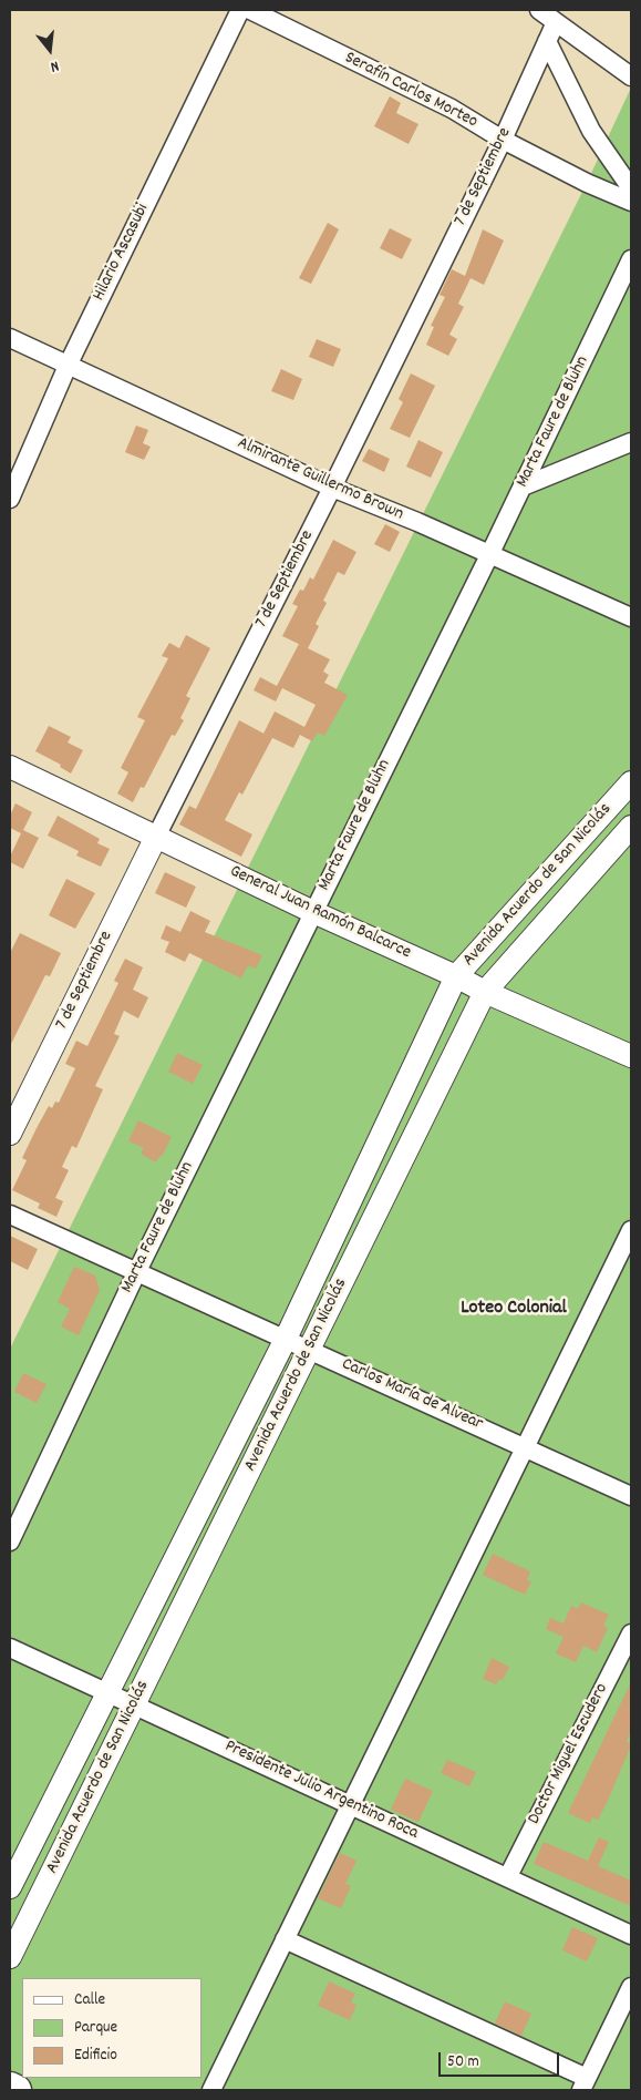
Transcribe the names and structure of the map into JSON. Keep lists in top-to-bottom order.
{
  "streets": {
    "street": [
      "Serafín Carlos Morteo",
      "7 de Septiembre",
      "Hilario Ascasubi",
      "Marta Faure de Bluhn",
      "Almirante Guillermo Brown",
      "Avenida Acuerdo de San Nicolás",
      "General Juan Ramón Balcarce",
      "Carlos María de Alvear",
      "Doctor Miguel Escudero",
      "Presidente Julio Argentino Roca"
    ]
  },
  "crossings": [
    ["Serafín Carlos Morteo", "7 de Septiembre"],
    ["7 de Septiembre", "Almirante Guillermo Brown"],
    ["7 de Septiembre", "General Juan Ramón Balcarce"],
    ["Hilario Ascasubi", "Almirante Guillermo Brown"],
    ["Marta Faure de Bluhn", "Almirante Guillermo Brown"],
    ["Marta Faure de Bluhn", "General Juan Ramón Balcarce"],
    ["Marta Faure de Bluhn", "Carlos María de Alvear"],
    ["Avenida Acuerdo de San Nicolás", "General Juan Ramón Balcarce"],
    ["Avenida Acuerdo de San Nicolás", "Carlos María de Alvear"],
    ["Avenida Acuerdo de San Nicolás", "Presidente Julio Argentino Roca"],
    ["Doctor Miguel Escudero", "Presidente Julio Argentino Roca"]
  ],
  "districts": ["Loteo Colonial"],
  "legend": ["Calle", "Parque", "Edificio"],
  "scale_bar": "50 m",
  "north": "bottom"
}
